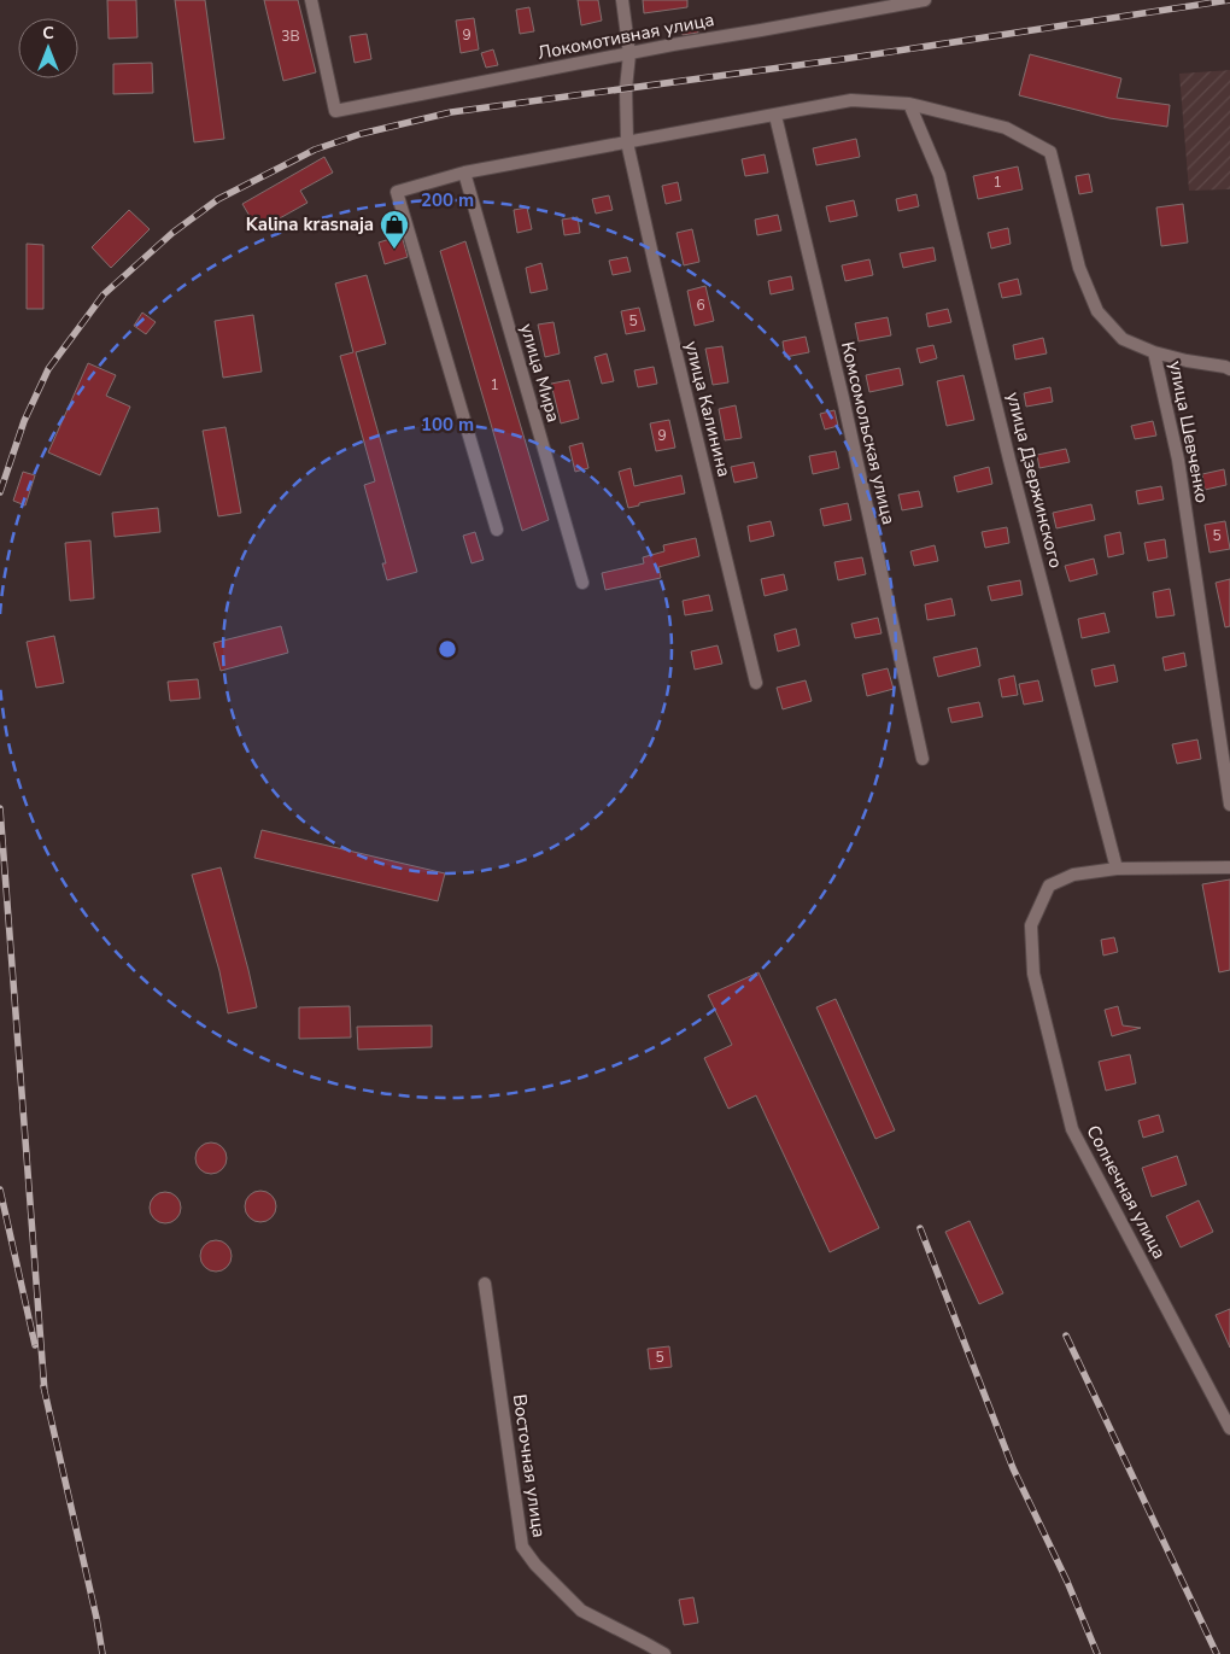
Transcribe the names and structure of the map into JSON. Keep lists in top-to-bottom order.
{
  "streets": {
    "street": [
      "Локомотивная улица",
      "улица Мира",
      "улица Калинина",
      "улица Шевченко",
      "Комсомольская улица",
      "улица Дзержинского",
      "Солнечная улица",
      "Восточная улица"
    ]
  },
  "crossings": [
    ["Локомотивная улица", "улица Калинина"],
    ["улица Мира", "улица Шевченко"],
    ["улица Калинина", "улица Шевченко"],
    ["улица Шевченко", "Комсомольская улица"],
    ["улица Шевченко", "улица Дзержинского"],
    ["улица Дзержинского", "Солнечная улица"]
  ],
  "places": {
    "shop": ["Kalina krasnaja"]
  },
  "house_numbers": [
    "9",
    "3В",
    "1",
    "6",
    "5",
    "1",
    "9",
    "5",
    "5"
  ],
  "north": "top",
  "rings": ["200 m", "100 m"]
}
